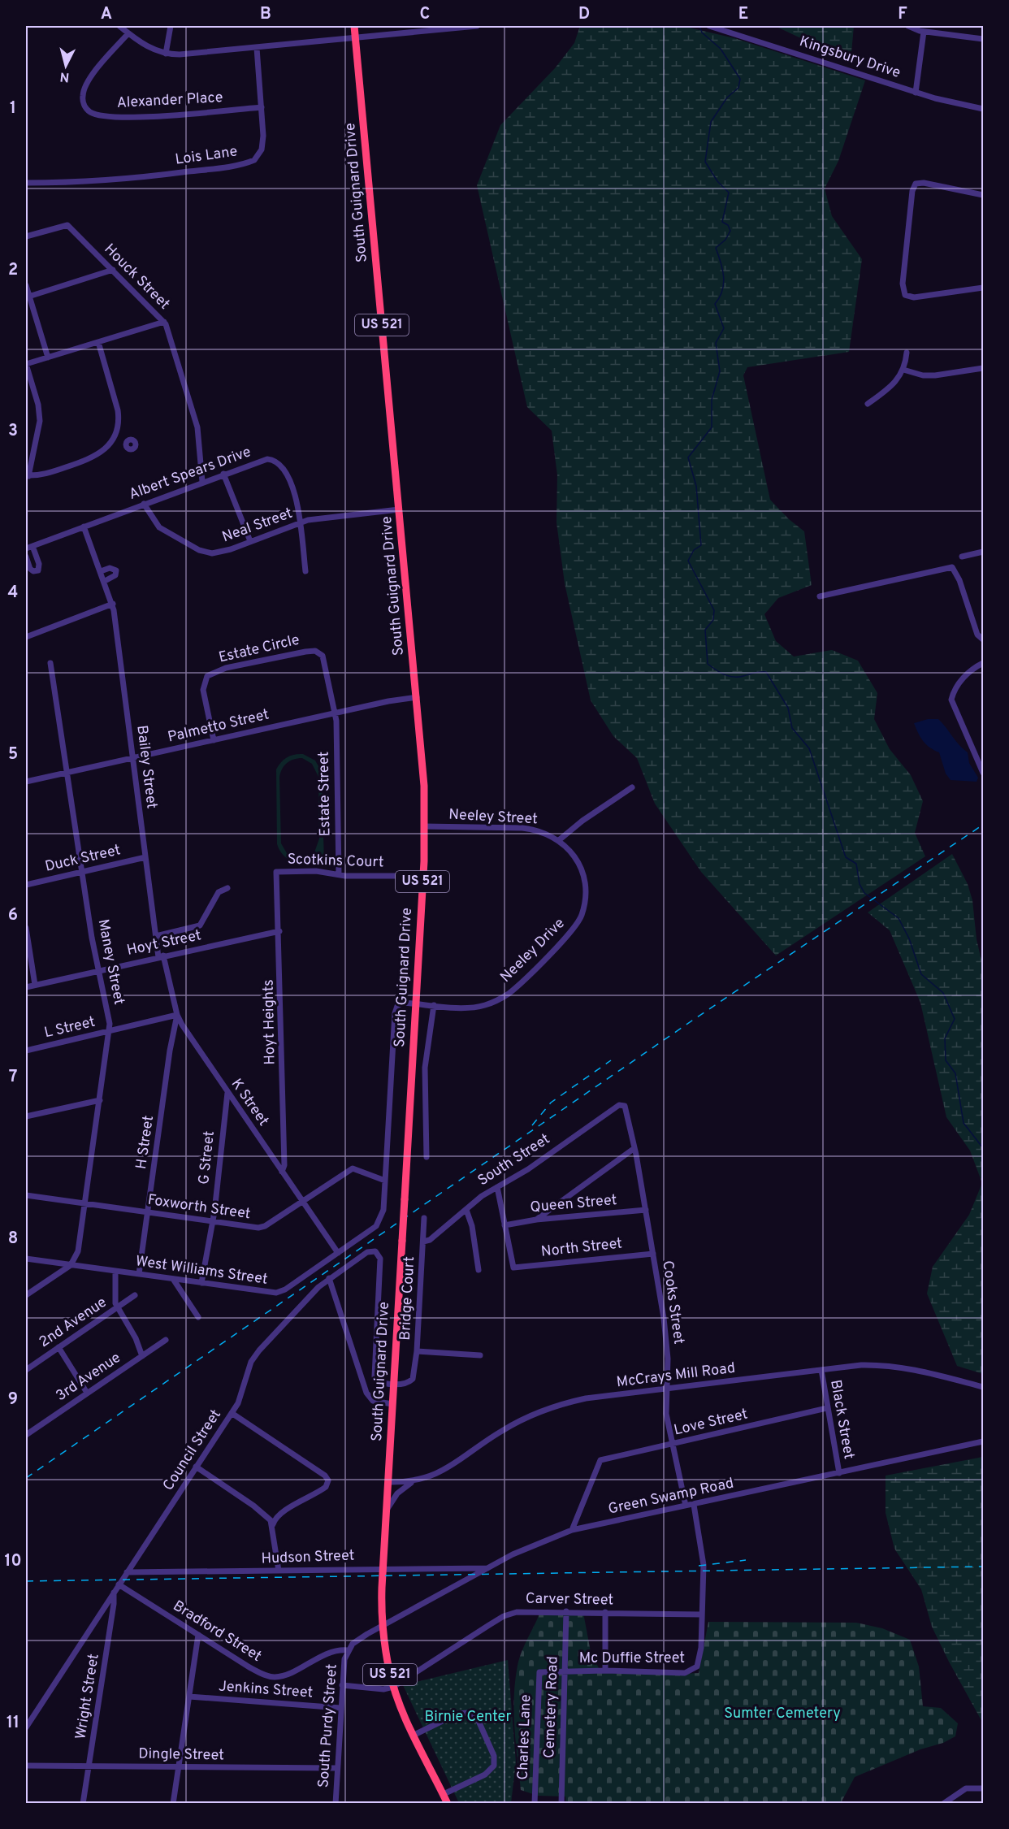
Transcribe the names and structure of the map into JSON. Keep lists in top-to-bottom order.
{
  "streets": {
    "highway": ["South Guignard Drive", "US 521"],
    "street": [
      "Kingsbury Drive",
      "Alexander Place",
      "Lois Lane",
      "Houck Street",
      "Albert Spears Drive",
      "Neal Street",
      "Estate Circle",
      "Palmetto Street",
      "Bailey Street",
      "Estate Street",
      "Neeley Street",
      "Duck Street",
      "Scotkins Court",
      "Hoyt Street",
      "Neeley Drive",
      "Maney Street",
      "Hoyt Heights",
      "L Street",
      "K Street",
      "H Street",
      "G Street",
      "South Street",
      "Queen Street",
      "Foxworth Street",
      "North Street",
      "West Williams Street",
      "Bridge Court",
      "Cooks Street",
      "2nd Avenue",
      "McCrays Mill Road",
      "3rd Avenue",
      "Black Street",
      "Love Street",
      "Council Street",
      "Green Swamp Road",
      "Hudson Street",
      "Carver Street",
      "Bradford Street",
      "Mc Duffie Street",
      "Jenkins Street",
      "Wright Street",
      "Cemetery Road",
      "South Purdy Street",
      "Charles Lane",
      "Dingle Street"
    ]
  },
  "crossings": [
    ["Alexander Place", "Lois Lane"],
    ["South Guignard Drive", "Neal Street"],
    ["South Guignard Drive", "Palmetto Street"],
    ["South Guignard Drive", "Neeley Street"],
    ["South Guignard Drive", "Scotkins Court"],
    ["South Guignard Drive", "Neeley Drive"],
    ["South Guignard Drive", "West Williams Street"],
    ["South Guignard Drive", "McCrays Mill Road"],
    ["South Guignard Drive", "Council Street"],
    ["South Guignard Drive", "Green Swamp Road"],
    ["South Guignard Drive", "Hudson Street"],
    ["South Guignard Drive", "Carver Street"],
    ["South Guignard Drive", "Bradford Street"],
    ["Houck Street", "Albert Spears Drive"],
    ["Albert Spears Drive", "Neal Street"],
    ["Albert Spears Drive", "Bailey Street"],
    ["Estate Circle", "Palmetto Street"],
    ["Estate Circle", "Estate Street"],
    ["Palmetto Street", "Bailey Street"],
    ["Palmetto Street", "Estate Street"],
    ["Palmetto Street", "Maney Street"],
    ["Bailey Street", "Duck Street"],
    ["Bailey Street", "Hoyt Street"],
    ["Bailey Street", "K Street"],
    ["Estate Street", "Scotkins Court"],
    ["Neeley Street", "Neeley Drive"],
    ["Duck Street", "Maney Street"],
    ["Scotkins Court", "Hoyt Heights"],
    ["Hoyt Street", "Maney Street"],
    ["Hoyt Street", "Hoyt Heights"],
    ["Hoyt Street", "K Street"],
    ["Neeley Drive", "West Williams Street"],
    ["Maney Street", "L Street"],
    ["Maney Street", "Foxworth Street"],
    ["Maney Street", "West Williams Street"],
    ["Hoyt Heights", "K Street"],
    ["L Street", "K Street"],
    ["L Street", "H Street"],
    ["K Street", "H Street"],
    ["K Street", "G Street"],
    ["K Street", "Foxworth Street"],
    ["K Street", "West Williams Street"],
    ["H Street", "Foxworth Street"],
    ["H Street", "West Williams Street"],
    ["G Street", "Foxworth Street"],
    ["G Street", "West Williams Street"],
    ["South Street", "Bridge Court"],
    ["South Street", "Cooks Street"],
    ["Queen Street", "North Street"],
    ["Queen Street", "Cooks Street"],
    ["Foxworth Street", "West Williams Street"],
    ["North Street", "Cooks Street"],
    ["Cooks Street", "McCrays Mill Road"],
    ["Cooks Street", "Love Street"],
    ["Cooks Street", "Green Swamp Road"],
    ["McCrays Mill Road", "Black Street"],
    ["Black Street", "Love Street"],
    ["Black Street", "Green Swamp Road"],
    ["Love Street", "Green Swamp Road"],
    ["Council Street", "Hudson Street"],
    ["Council Street", "Bradford Street"],
    ["Council Street", "Wright Street"],
    ["Green Swamp Road", "Hudson Street"],
    ["Green Swamp Road", "Bradford Street"],
    ["Carver Street", "Mc Duffie Street"],
    ["Carver Street", "Cemetery Road"],
    ["Bradford Street", "South Purdy Street"],
    ["Mc Duffie Street", "Cemetery Road"],
    ["Mc Duffie Street", "Charles Lane"],
    ["Jenkins Street", "South Purdy Street"],
    ["Wright Street", "Dingle Street"],
    ["South Purdy Street", "Dingle Street"]
  ],
  "parks": ["Sumter Cemetery", "Birnie Center"],
  "north": "bottom",
  "grid": {
    "columns": [
      "A",
      "B",
      "C",
      "D",
      "E",
      "F"
    ],
    "rows": [
      "1",
      "2",
      "3",
      "4",
      "5",
      "6",
      "7",
      "8",
      "9",
      "10",
      "11"
    ]
  }
}
